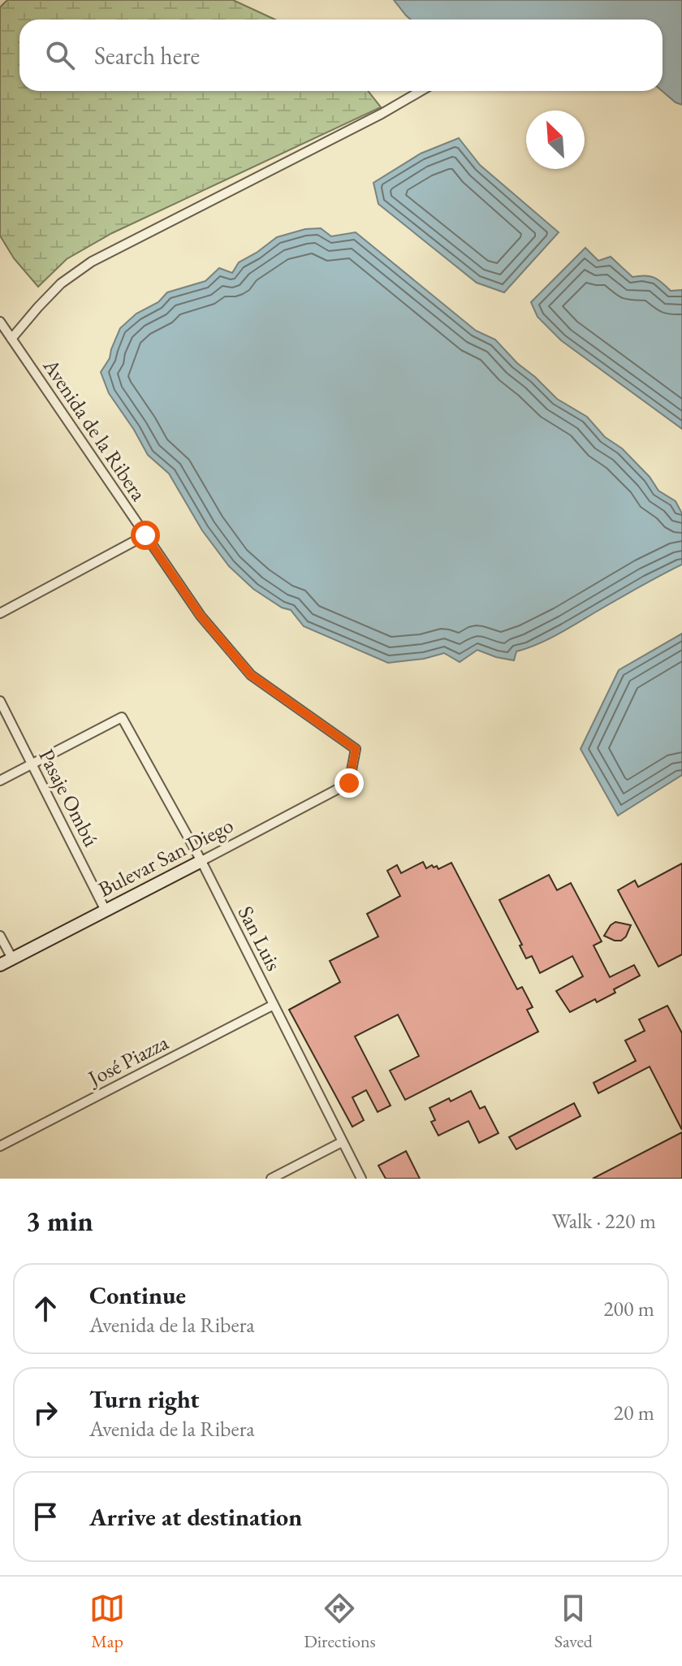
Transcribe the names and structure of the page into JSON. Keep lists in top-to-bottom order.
{
  "streets": {
    "street": [
      "Avenida de la Ribera",
      "Pasaje Ombú",
      "Bulevar San Diego",
      "San Luis",
      "José Piazza"
    ]
  },
  "crossings": [
    ["Avenida de la Ribera", "Bulevar San Diego"],
    ["Pasaje Ombú", "Bulevar San Diego"],
    ["Pasaje Ombú", "San Luis"],
    ["Bulevar San Diego", "San Luis"],
    ["San Luis", "José Piazza"]
  ],
  "north": "top left",
  "page": {
    "search": "Search here",
    "heading": ["3 min", "Walk · 220 m"],
    "list": [
      ["Continue", "Avenida de la Ribera", "200 m"],
      ["Turn right", "Avenida de la Ribera", "20 m"],
      "Arrive at destination"
    ],
    "nav": ["Map", "Directions", "Saved"]
  }
}
